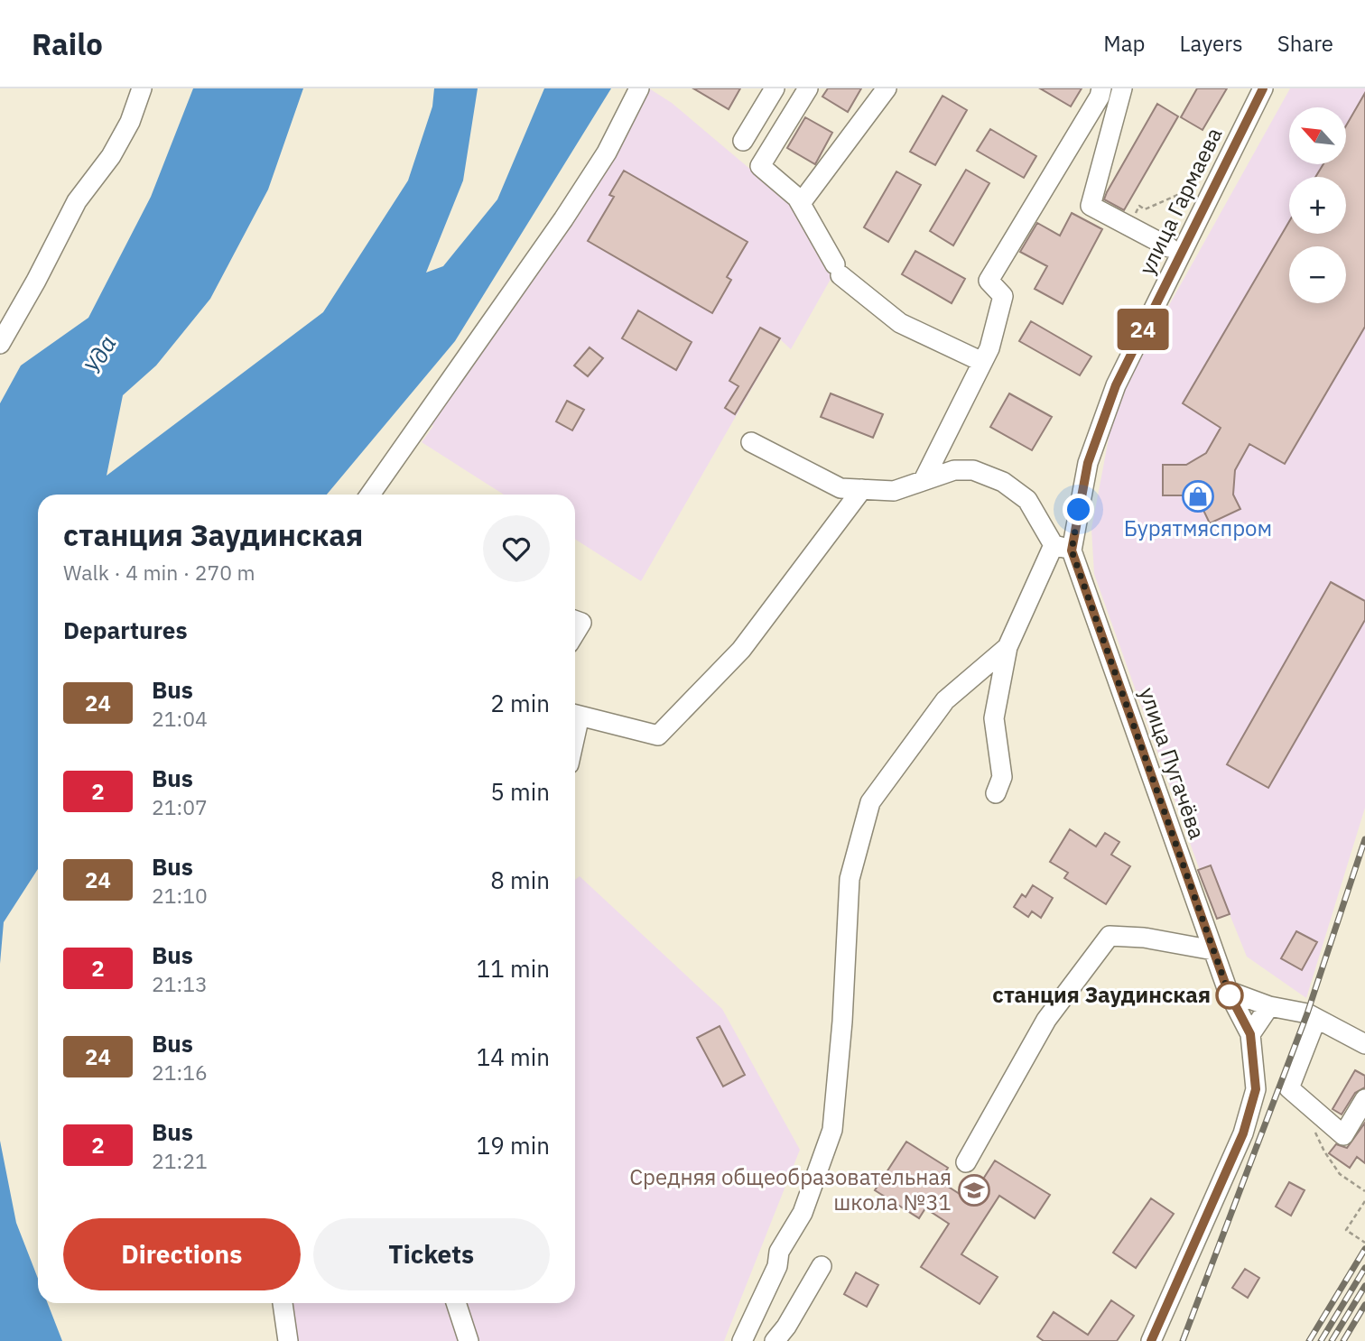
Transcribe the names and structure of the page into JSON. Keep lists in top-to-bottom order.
{
  "streets": {
    "street": ["улица Гармаева", "улица Пугачёва"]
  },
  "crossings": [
    ["улица Гармаева", "улица Пугачёва"]
  ],
  "water": ["Уда"],
  "places": {
    "shop": ["Бурятмяспром"],
    "other": ["станция Заудинская"],
    "school or university": ["Средняя общеобразовательная школа №31"]
  },
  "lines": ["bus line 24"],
  "north": "top left",
  "page": {
    "header": "Railo",
    "nav": ["Map", "Layers", "Share"],
    "on_map": "24",
    "map_buttons": ["+", "−"],
    "heading": [
      ["станция Заудинская", "Walk · 4 min · 270 m"],
      "Departures"
    ],
    "list": [
      {
        "mark": "24",
        "name": "Bus",
        "note": "21:04",
        "value": "2 min"
      },
      {
        "mark": "2",
        "name": "Bus",
        "note": "21:07",
        "value": "5 min"
      },
      {
        "mark": "24",
        "name": "Bus",
        "note": "21:10",
        "value": "8 min"
      },
      {
        "mark": "2",
        "name": "Bus",
        "note": "21:13",
        "value": "11 min"
      },
      {
        "mark": "24",
        "name": "Bus",
        "note": "21:16",
        "value": "14 min"
      },
      {
        "mark": "2",
        "name": "Bus",
        "note": "21:21",
        "value": "19 min"
      }
    ],
    "buttons": ["Directions", "Tickets"]
  }
}
